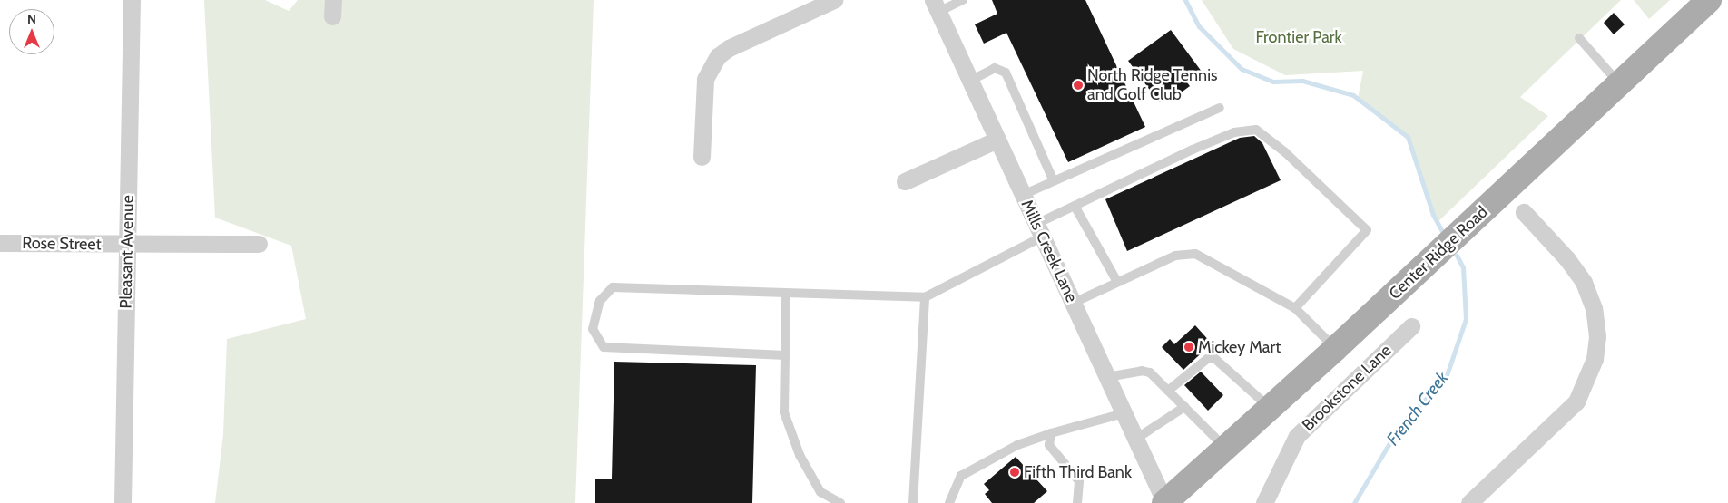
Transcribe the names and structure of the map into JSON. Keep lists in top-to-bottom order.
{
  "streets": {
    "main road": ["Center Ridge Road"],
    "street": [
      "Rose Street",
      "Mills Creek Lane",
      "Pleasant Avenue",
      "Brookstone Lane"
    ]
  },
  "crossings": [
    ["Rose Street", "Pleasant Avenue"],
    ["Mills Creek Lane", "Center Ridge Road"]
  ],
  "water": ["French Creek"],
  "parks": ["Frontier Park"],
  "places": ["North Ridge Tennis and Golf Club", "Mickey Mart", "Fifth Third Bank"],
  "north": "top"
}
